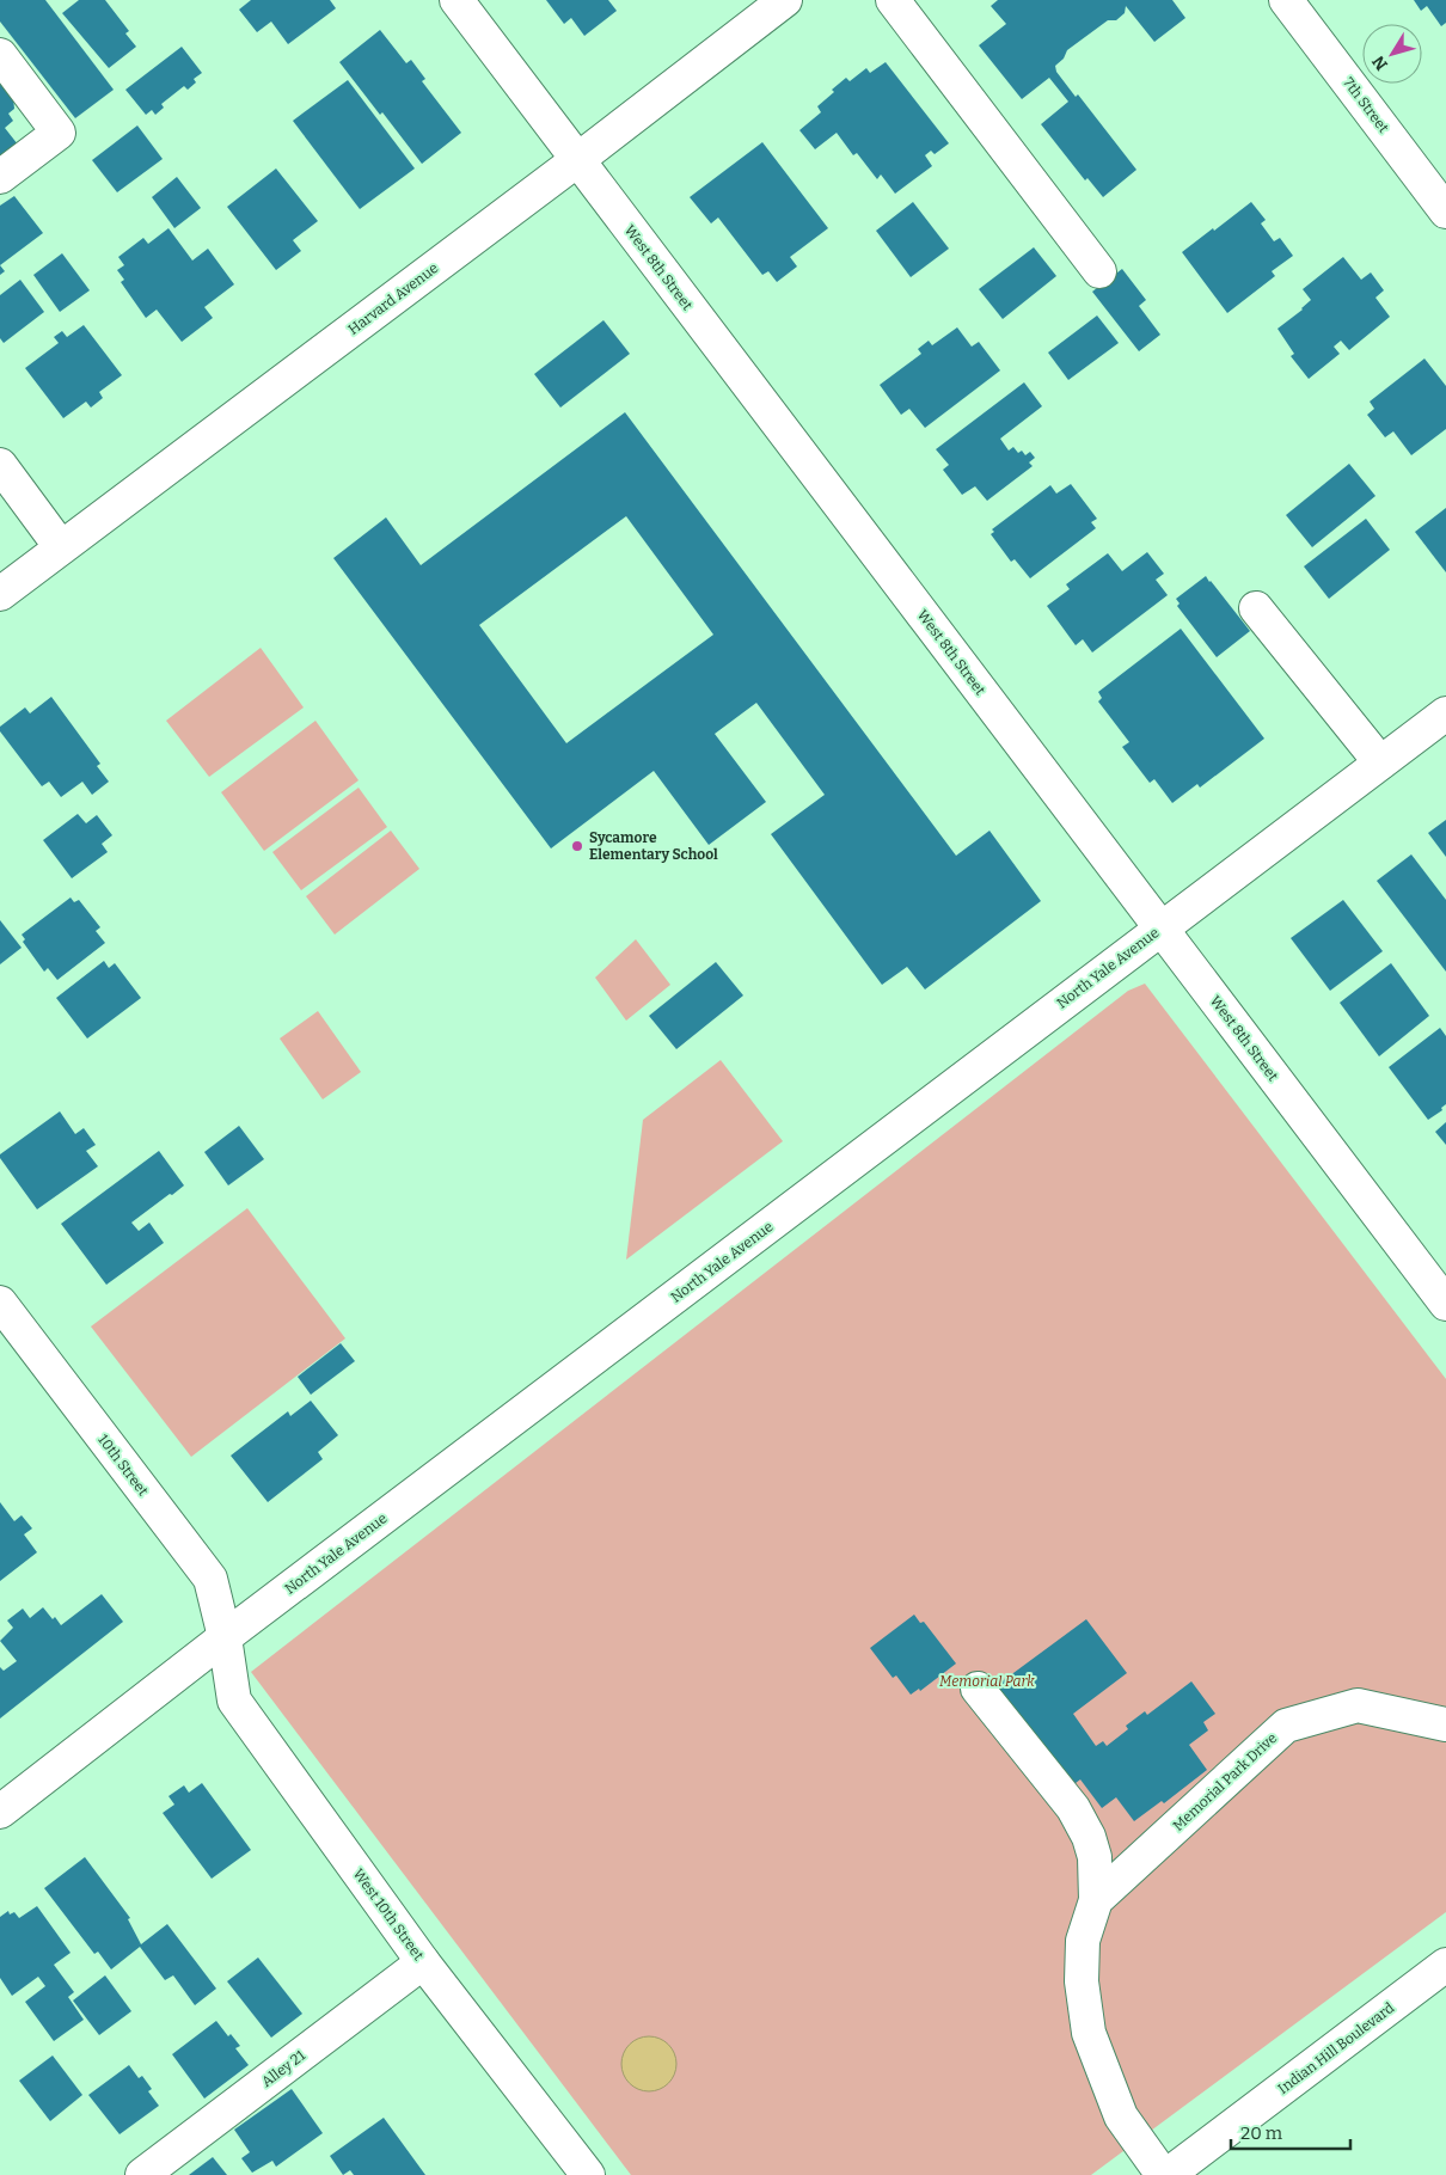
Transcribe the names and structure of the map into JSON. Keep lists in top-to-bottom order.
{
  "streets": {
    "street": [
      "7th Street",
      "West 8th Street",
      "Harvard Avenue",
      "North Yale Avenue",
      "10th Street",
      "Memorial Park Drive",
      "West 10th Street",
      "Indian Hill Boulevard",
      "Alley 21"
    ]
  },
  "crossings": [
    ["West 8th Street", "Harvard Avenue"],
    ["West 8th Street", "North Yale Avenue"],
    ["North Yale Avenue", "10th Street"],
    ["North Yale Avenue", "West 10th Street"],
    ["10th Street", "West 10th Street"],
    ["West 10th Street", "Alley 21"]
  ],
  "parks": ["Memorial Park"],
  "places": ["Sycamore Elementary School"],
  "scale_bar": "20 m",
  "north": "bottom left"
}
